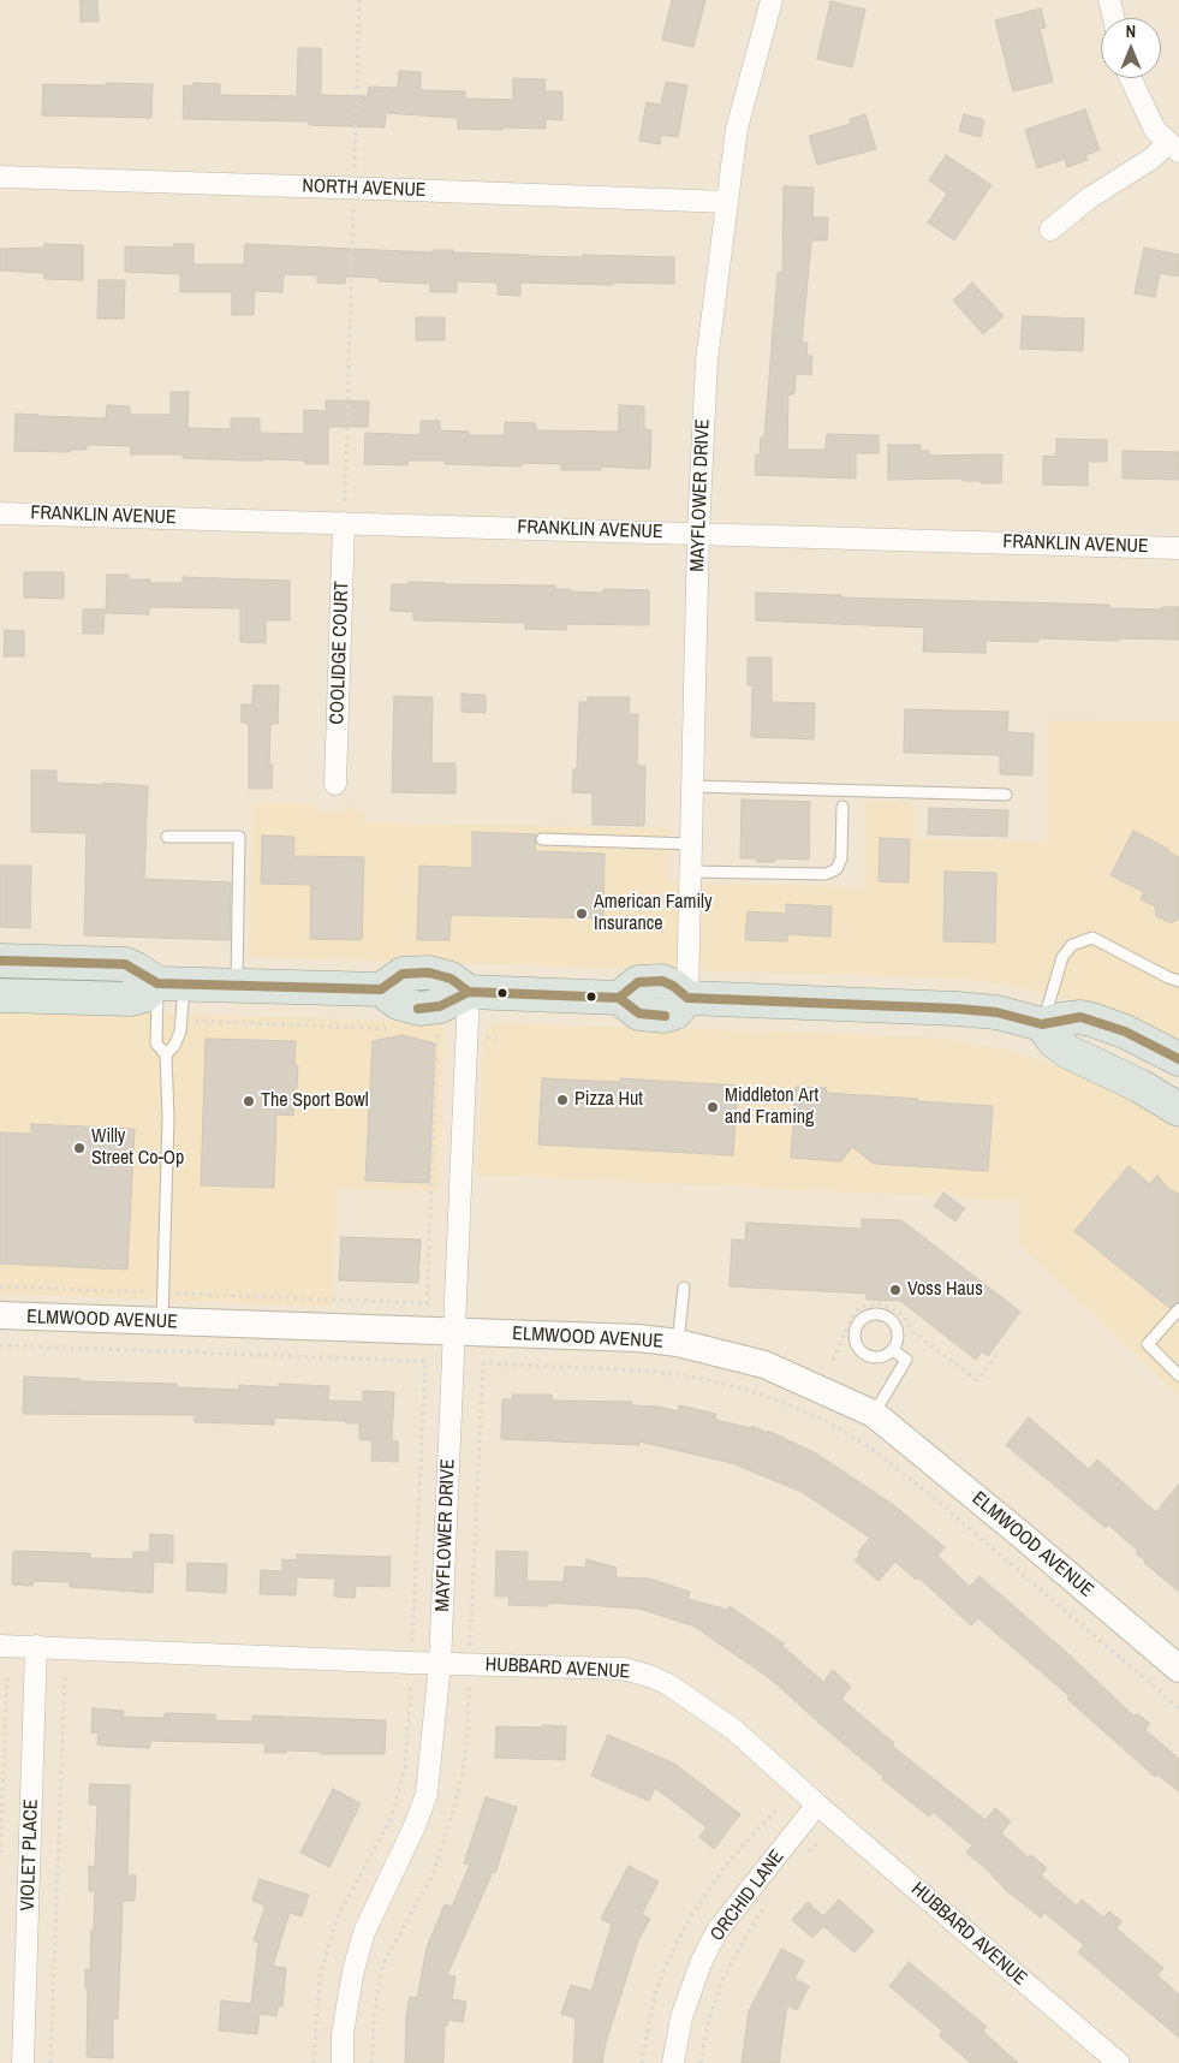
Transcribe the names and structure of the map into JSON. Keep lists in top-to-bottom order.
{
  "streets": {
    "street": [
      "NORTH AVENUE",
      "MAYFLOWER DRIVE",
      "FRANKLIN AVENUE",
      "COOLIDGE COURT",
      "ELMWOOD AVENUE",
      "HUBBARD AVENUE",
      "VIOLET PLACE",
      "ORCHID LANE"
    ]
  },
  "crossings": [
    ["NORTH AVENUE", "MAYFLOWER DRIVE"],
    ["MAYFLOWER DRIVE", "FRANKLIN AVENUE"],
    ["MAYFLOWER DRIVE", "ELMWOOD AVENUE"],
    ["MAYFLOWER DRIVE", "HUBBARD AVENUE"],
    ["FRANKLIN AVENUE", "COOLIDGE COURT"],
    ["HUBBARD AVENUE", "VIOLET PLACE"],
    ["HUBBARD AVENUE", "ORCHID LANE"]
  ],
  "places": [
    "American Family Insurance",
    "Pizza Hut",
    "The Sport Bowl",
    "Middleton Art and Framing",
    "Willy Street Co-Op",
    "Voss Haus"
  ],
  "north": "top"
}
